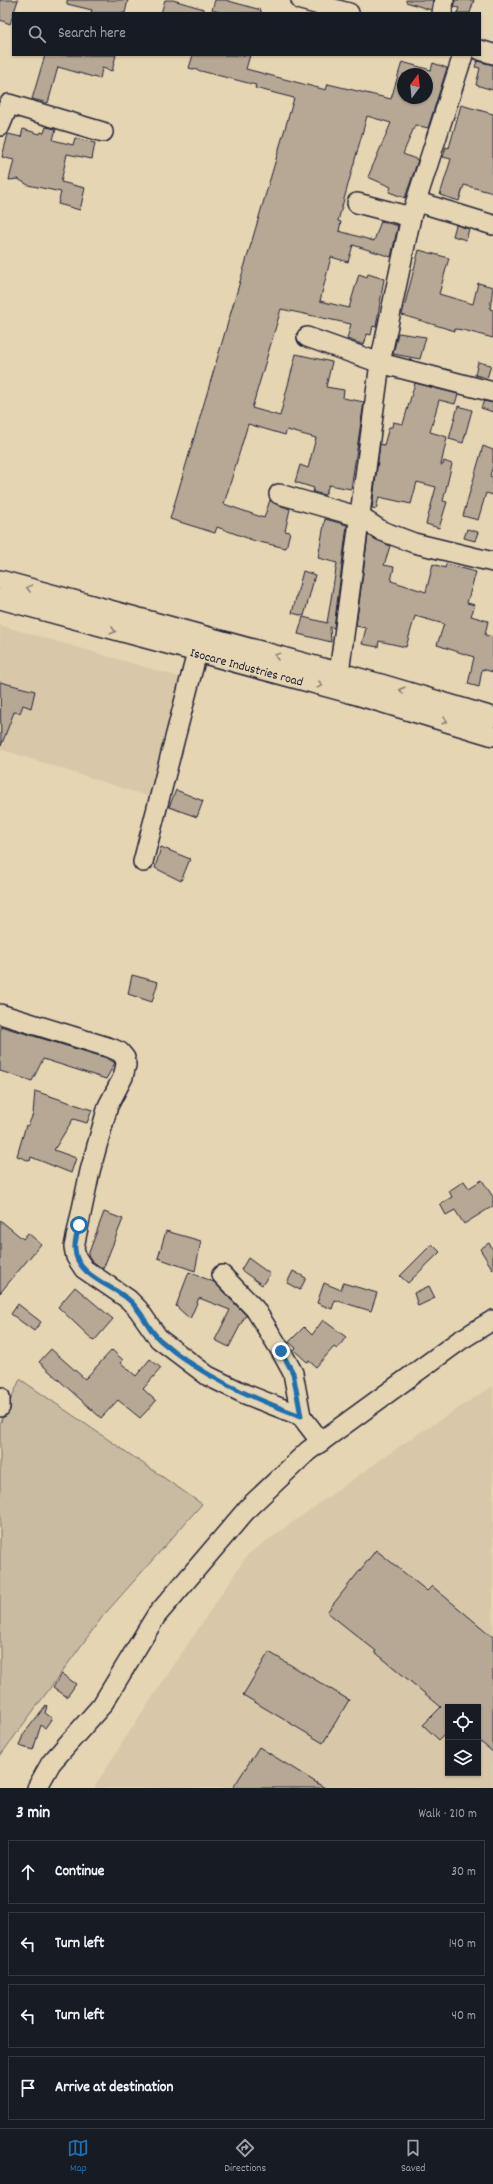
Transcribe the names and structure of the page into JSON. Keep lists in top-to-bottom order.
{
  "streets": {
    "street": ["Isocare Industries road"]
  },
  "north": "top",
  "page": {
    "search": "Search here",
    "heading": ["3 min", "Walk · 210 m"],
    "list": [
      ["Continue", "30 m"],
      ["Turn left", "140 m"],
      ["Turn left", "40 m"],
      "Arrive at destination"
    ],
    "nav": ["Map", "Directions", "Saved"]
  }
}
